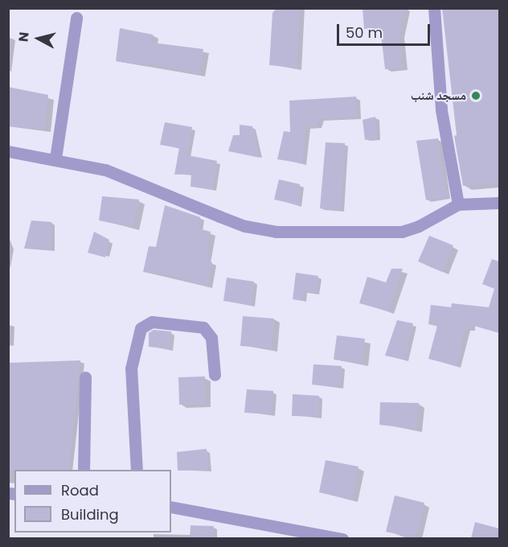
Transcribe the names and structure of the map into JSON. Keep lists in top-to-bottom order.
{
  "places": ["مسجد شنب"],
  "legend": ["Road", "Building"],
  "scale_bar": "50 m",
  "north": "left"
}
